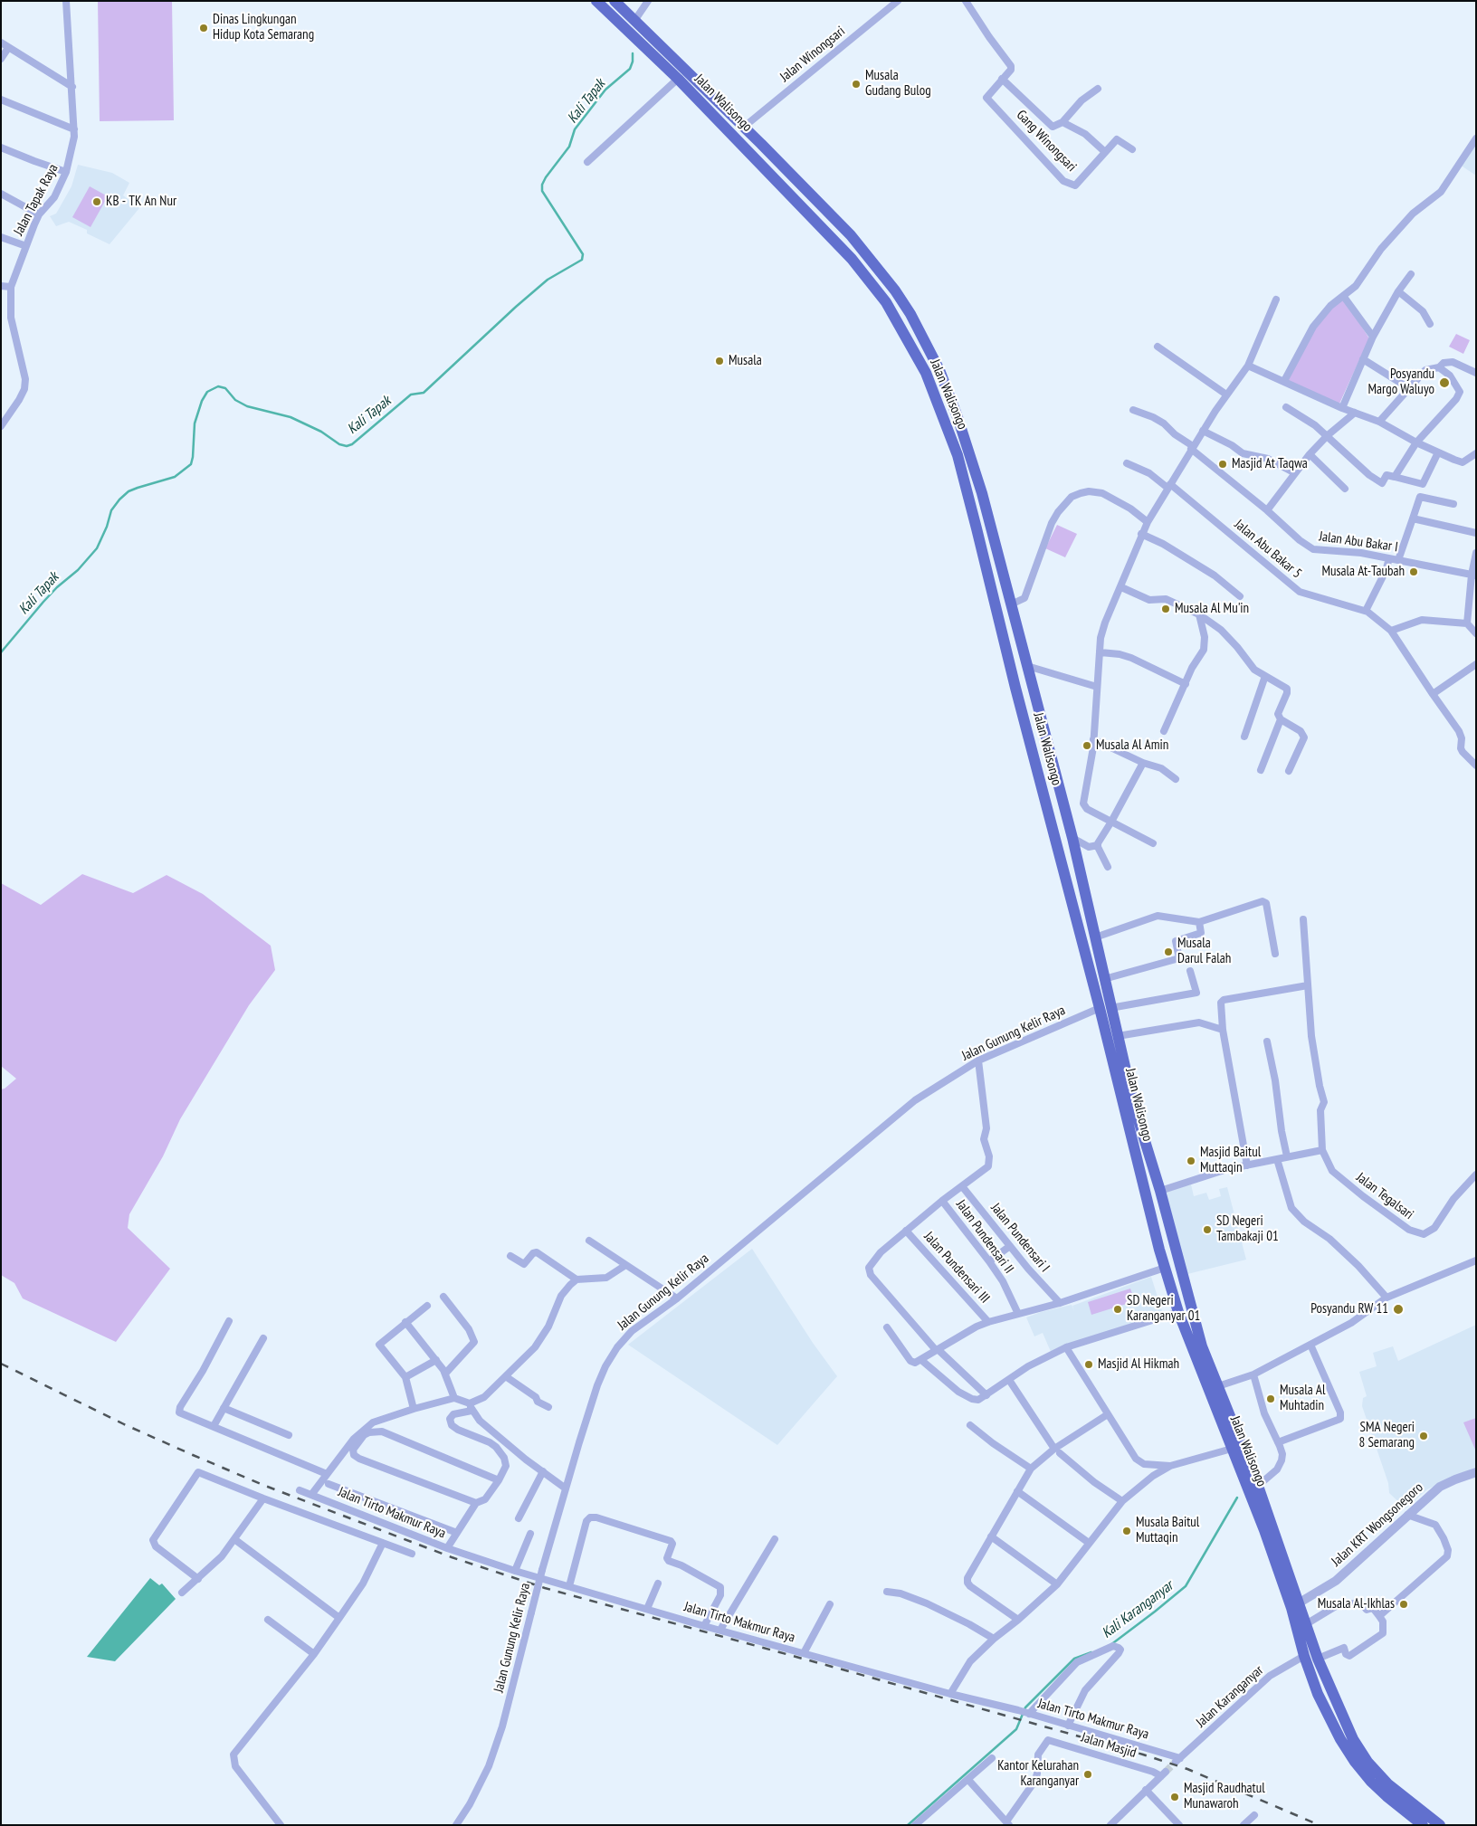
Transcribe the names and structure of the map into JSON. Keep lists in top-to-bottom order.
{
  "streets": {
    "highway": ["Jalan Walisongo"],
    "street": [
      "Jalan Winongsari",
      "Gang Winongsari",
      "Jalan Tapak Raya",
      "Jalan Abu Bakar I",
      "Jalan Abu Bakar 5",
      "Jalan Gunung Kelir Raya",
      "Jalan Tegalsari",
      "Jalan Pundensari II",
      "Jalan Pundensari I",
      "Jalan Pundensari III",
      "Jalan Tirto Makmur Raya",
      "Jalan KRT Wongsonegoro",
      "Jalan Karanganyar",
      "Jalan Masjid"
    ]
  },
  "crossings": [
    ["Jalan Winongsari", "Jalan Walisongo"],
    ["Jalan Walisongo", "Jalan Gunung Kelir Raya"],
    ["Jalan Walisongo", "Jalan KRT Wongsonegoro"],
    ["Jalan Tirto Makmur Raya", "Jalan Karanganyar"]
  ],
  "water": ["Kali Tapak", "Kali Karanganyar"],
  "places": [
    "Dinas Lingkungan Hidup Kota Semarang",
    "Musala Gudang Bulog",
    "KB - TK An Nur",
    "Musala",
    "Posyandu Margo Waluyo",
    "Masjid At Taqwa",
    "Musala At-Taubah",
    "Musala Al Mu'in",
    "Musala Al Amin",
    "Musala Darul Falah",
    "Masjid Baitul Muttaqin",
    "SD Negeri Tambakaji 01",
    "SD Negeri Karanganyar 01",
    "Posyandu RW 11",
    "Masjid Al Hikmah",
    "Musala Al Muhtadin",
    "SMA Negeri 8 Semarang",
    "Musala Baitul Muttaqin",
    "Musala Al-Ikhlas",
    "Kantor Kelurahan Karanganyar",
    "Masjid Raudhatul Munawaroh"
  ]
}
